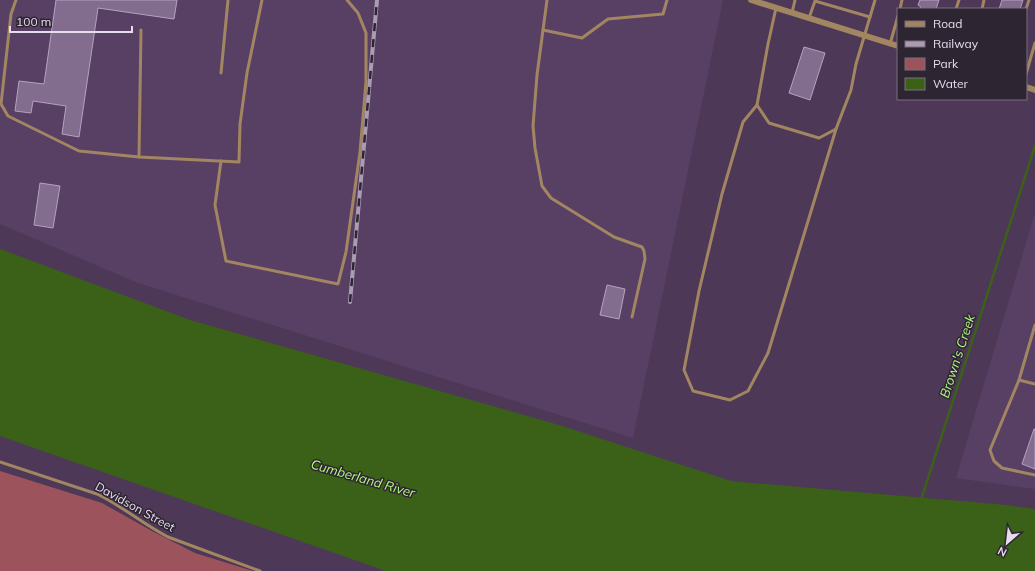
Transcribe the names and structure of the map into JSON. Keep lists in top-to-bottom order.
{
  "streets": {
    "lane": ["Davidson Street"]
  },
  "water": ["Brown's Creek", "Cumberland River"],
  "legend": [
    "Road",
    "Railway",
    "Park",
    "Water"
  ],
  "scale_bar": "100 m",
  "north": "bottom left"
}
